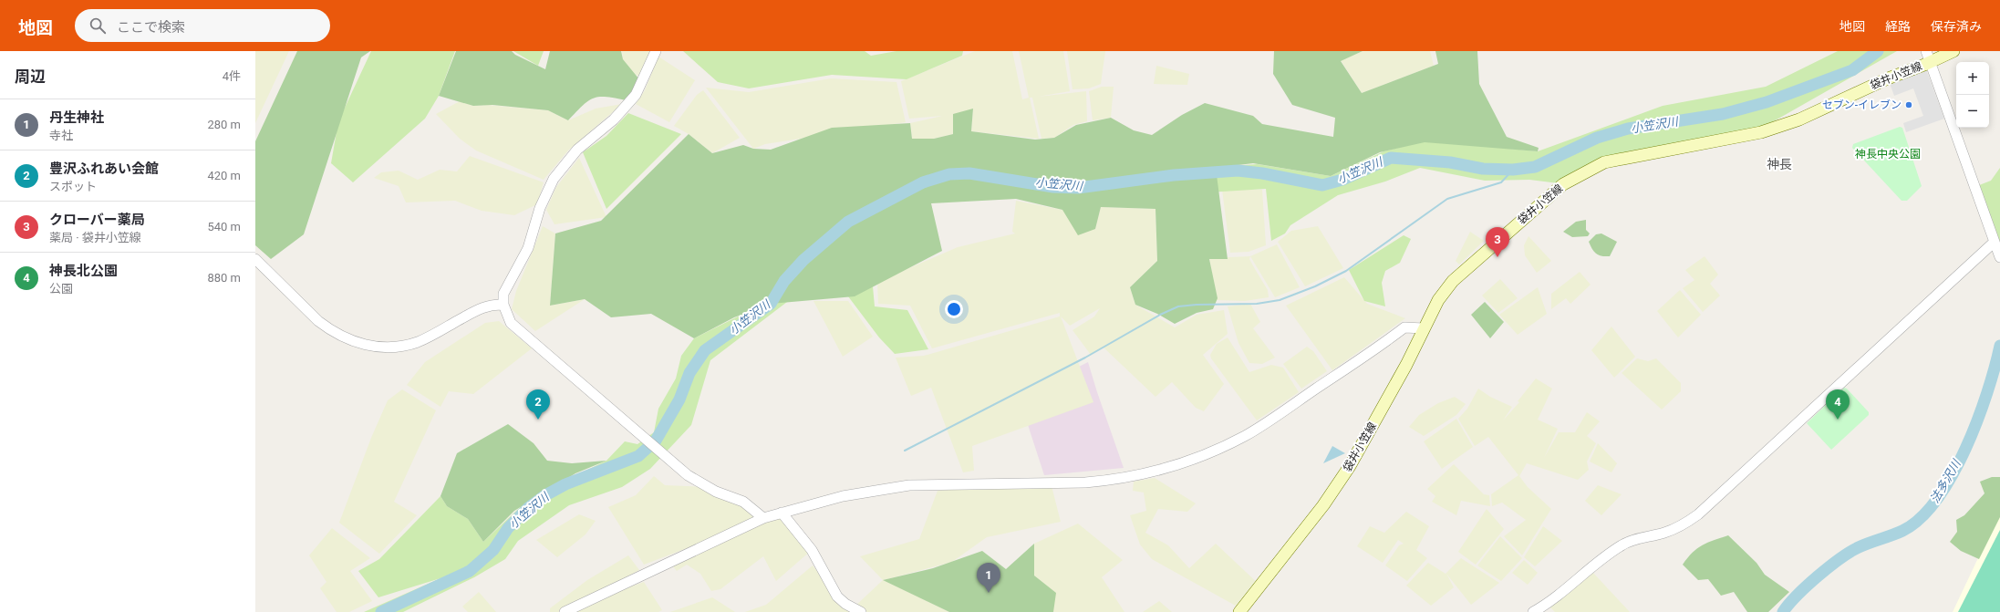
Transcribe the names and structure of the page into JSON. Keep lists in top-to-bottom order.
{
  "streets": {
    "main road": ["袋井小笠線"]
  },
  "districts": ["神長"],
  "water": ["小笠沢川", "法多沢川"],
  "parks": ["神長中央公園"],
  "places": ["セブン-イレブン"],
  "page": {
    "header": "地図",
    "search": "ここで検索",
    "nav": ["地図", "経路", "保存済み"],
    "heading": ["周辺", "4件"],
    "map_buttons": ["+", "−"],
    "list": [
      {
        "mark": "1",
        "name": "丹生神社",
        "note": "寺社",
        "value": "280 m"
      },
      {
        "mark": "2",
        "name": "豊沢ふれあい会館",
        "note": "スポット",
        "value": "420 m"
      },
      {
        "mark": "3",
        "name": "クローバー薬局",
        "note": "薬局 · 袋井小笠線",
        "value": "540 m"
      },
      {
        "mark": "4",
        "name": "神長北公園",
        "note": "公園",
        "value": "880 m"
      }
    ],
    "pins": [
      "3",
      "2",
      "4",
      "1"
    ]
  }
}
